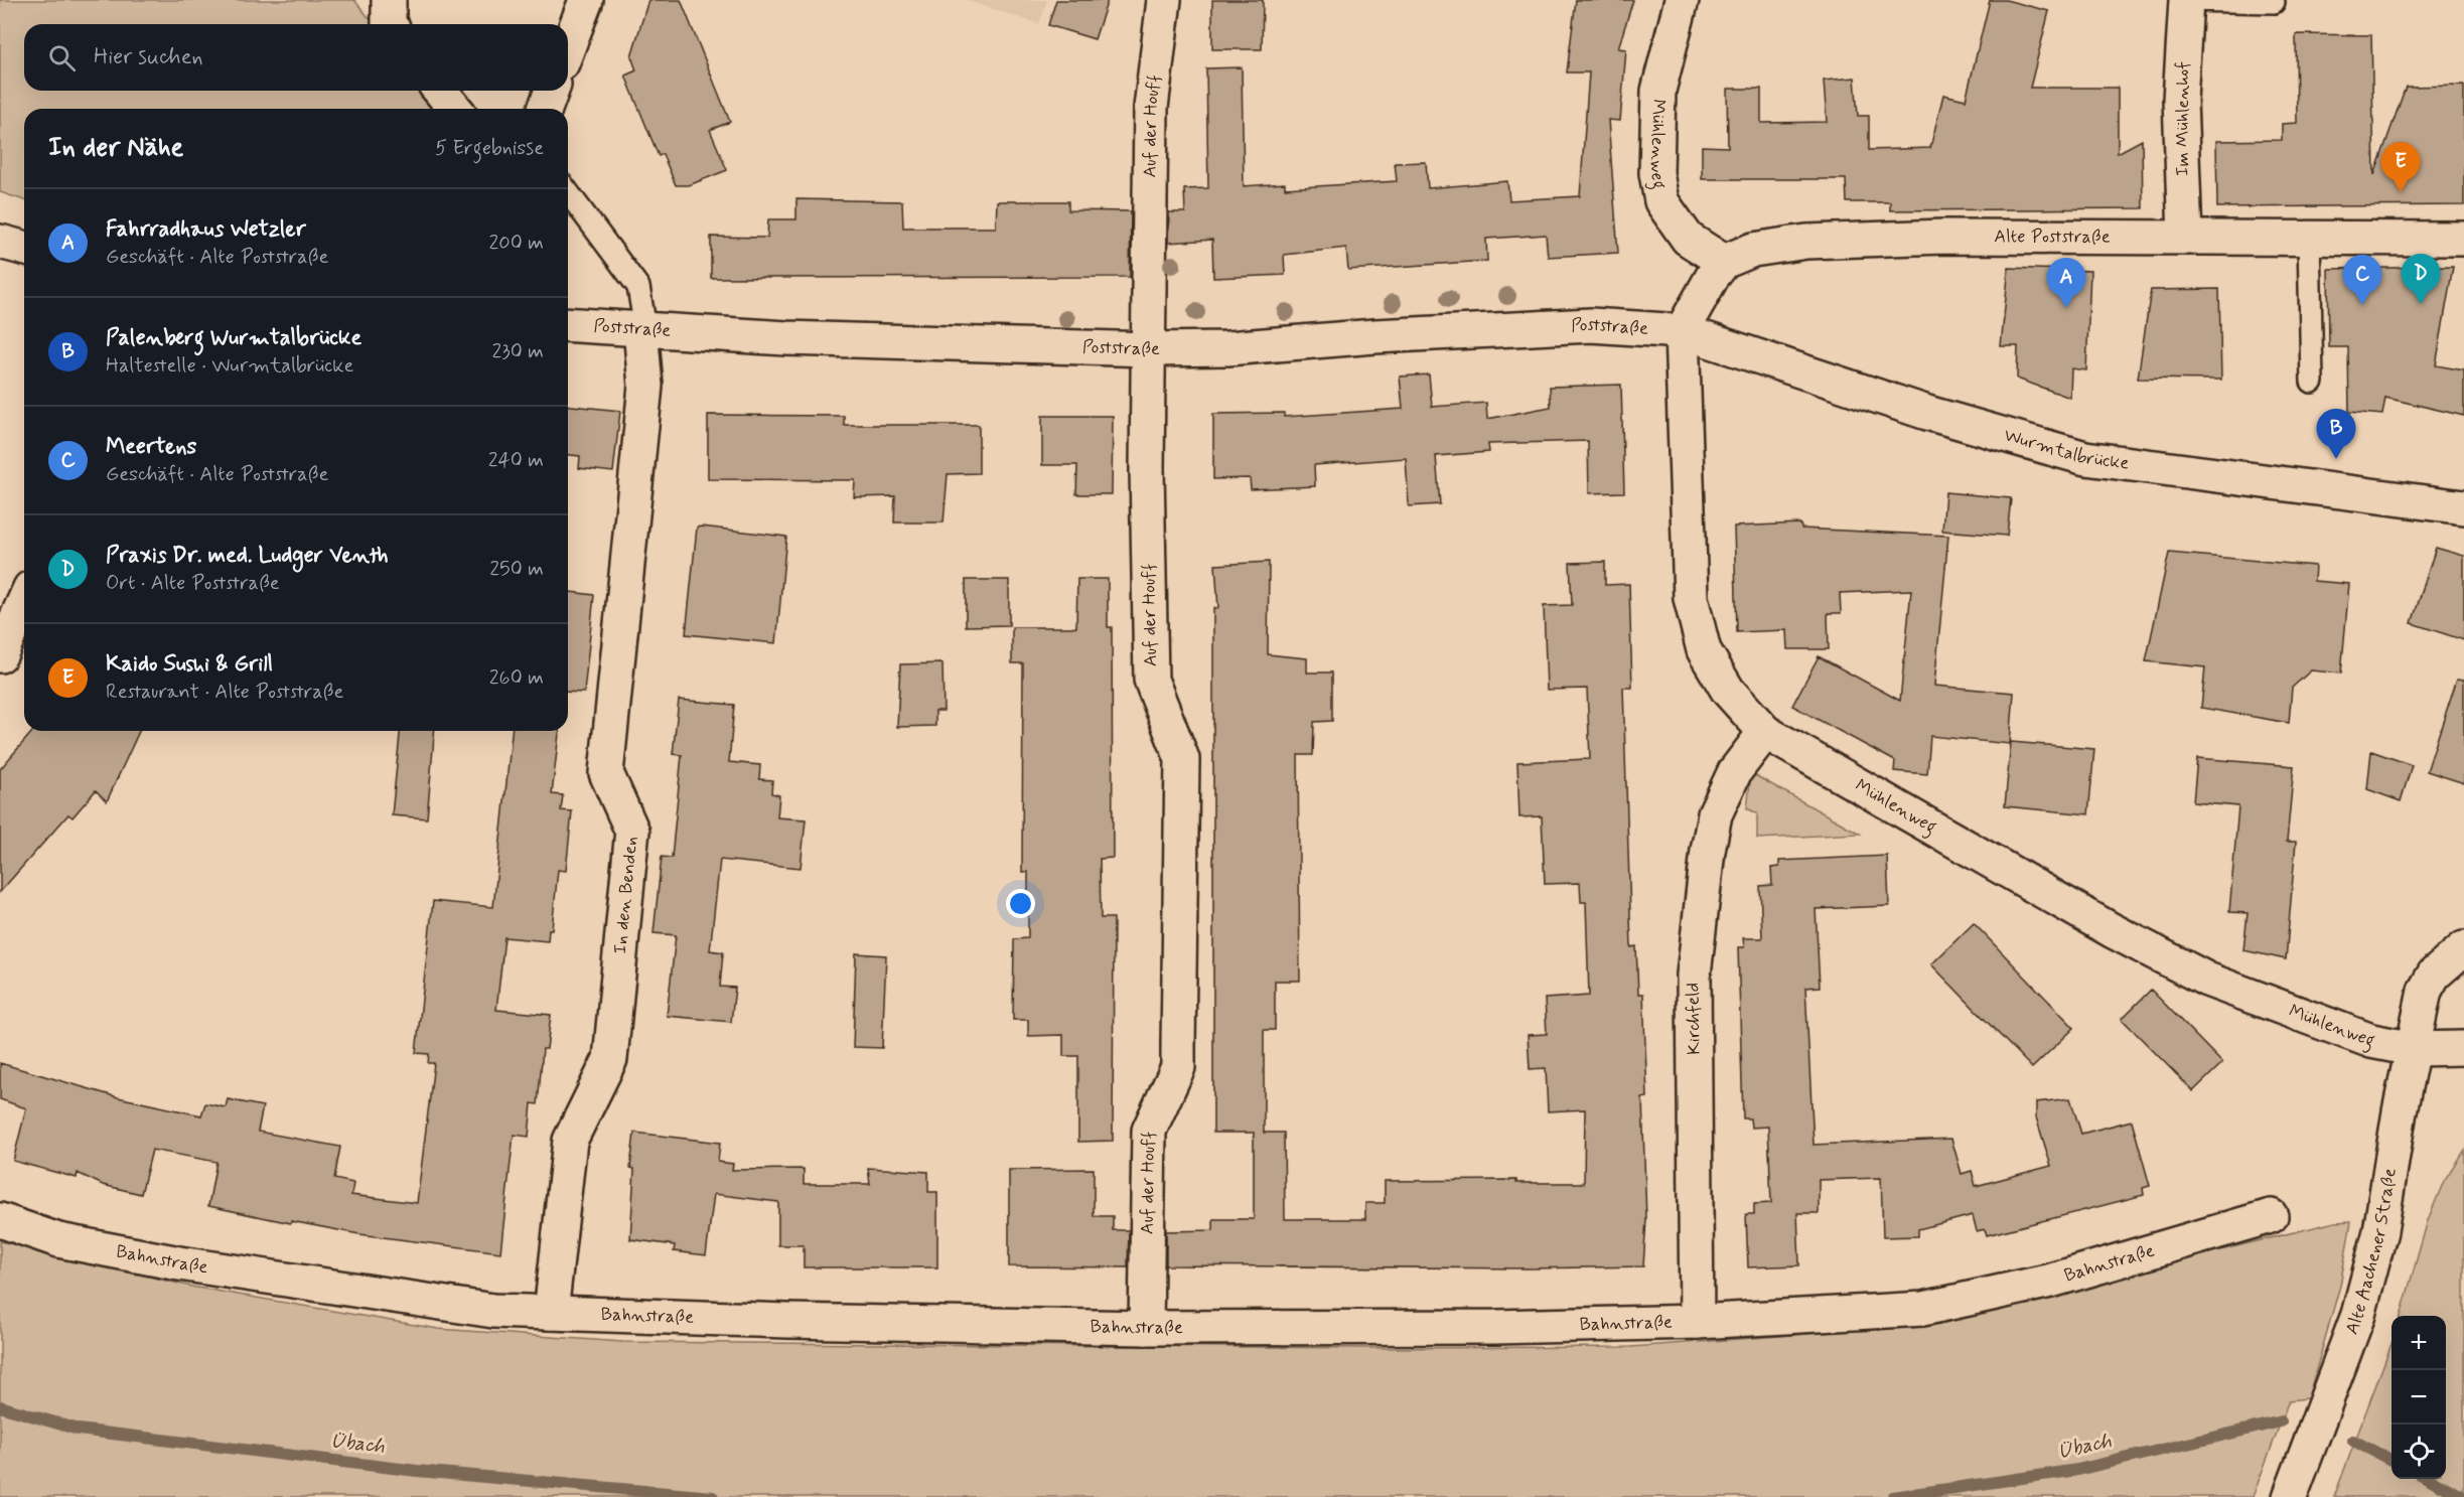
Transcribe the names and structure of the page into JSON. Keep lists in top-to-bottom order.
{
  "streets": {
    "street": [
      "Im Mühlenhof",
      "Auf der Houff",
      "Mühlenweg",
      "Alte Poststraße",
      "Poststraße",
      "Wurmtalbrücke",
      "In den Benden",
      "Kirchfeld",
      "Alte Aachener Straße",
      "Bahnstraße"
    ]
  },
  "crossings": [
    ["Im Mühlenhof", "Alte Poststraße"],
    ["Auf der Houff", "Poststraße"],
    ["Auf der Houff", "Bahnstraße"],
    ["Mühlenweg", "Alte Poststraße"],
    ["Mühlenweg", "Poststraße"],
    ["Mühlenweg", "Wurmtalbrücke"],
    ["Mühlenweg", "Kirchfeld"],
    ["Mühlenweg", "Alte Aachener Straße"],
    ["Poststraße", "Wurmtalbrücke"],
    ["Poststraße", "In den Benden"],
    ["In den Benden", "Bahnstraße"],
    ["Kirchfeld", "Bahnstraße"]
  ],
  "water": ["Übach"],
  "page": {
    "search": "Hier suchen",
    "heading": ["In der Nähe", "5 Ergebnisse"],
    "pins": [
      "E",
      "D",
      "C",
      "A",
      "B"
    ],
    "list": [
      {
        "mark": "A",
        "name": "Fahrradhaus Wetzler",
        "note": "Geschäft · Alte Poststraße",
        "value": "200 m"
      },
      {
        "mark": "B",
        "name": "Palenberg Wurmtalbrücke",
        "note": "Haltestelle · Wurmtalbrücke",
        "value": "230 m"
      },
      {
        "mark": "C",
        "name": "Meertens",
        "note": "Geschäft · Alte Poststraße",
        "value": "240 m"
      },
      {
        "mark": "D",
        "name": "Praxis Dr. med. Ludger Venth",
        "note": "Ort · Alte Poststraße",
        "value": "250 m"
      },
      {
        "mark": "E",
        "name": "Kaido Sushi & Grill",
        "note": "Restaurant · Alte Poststraße",
        "value": "260 m"
      }
    ],
    "map_buttons": ["+", "−"]
  }
}
